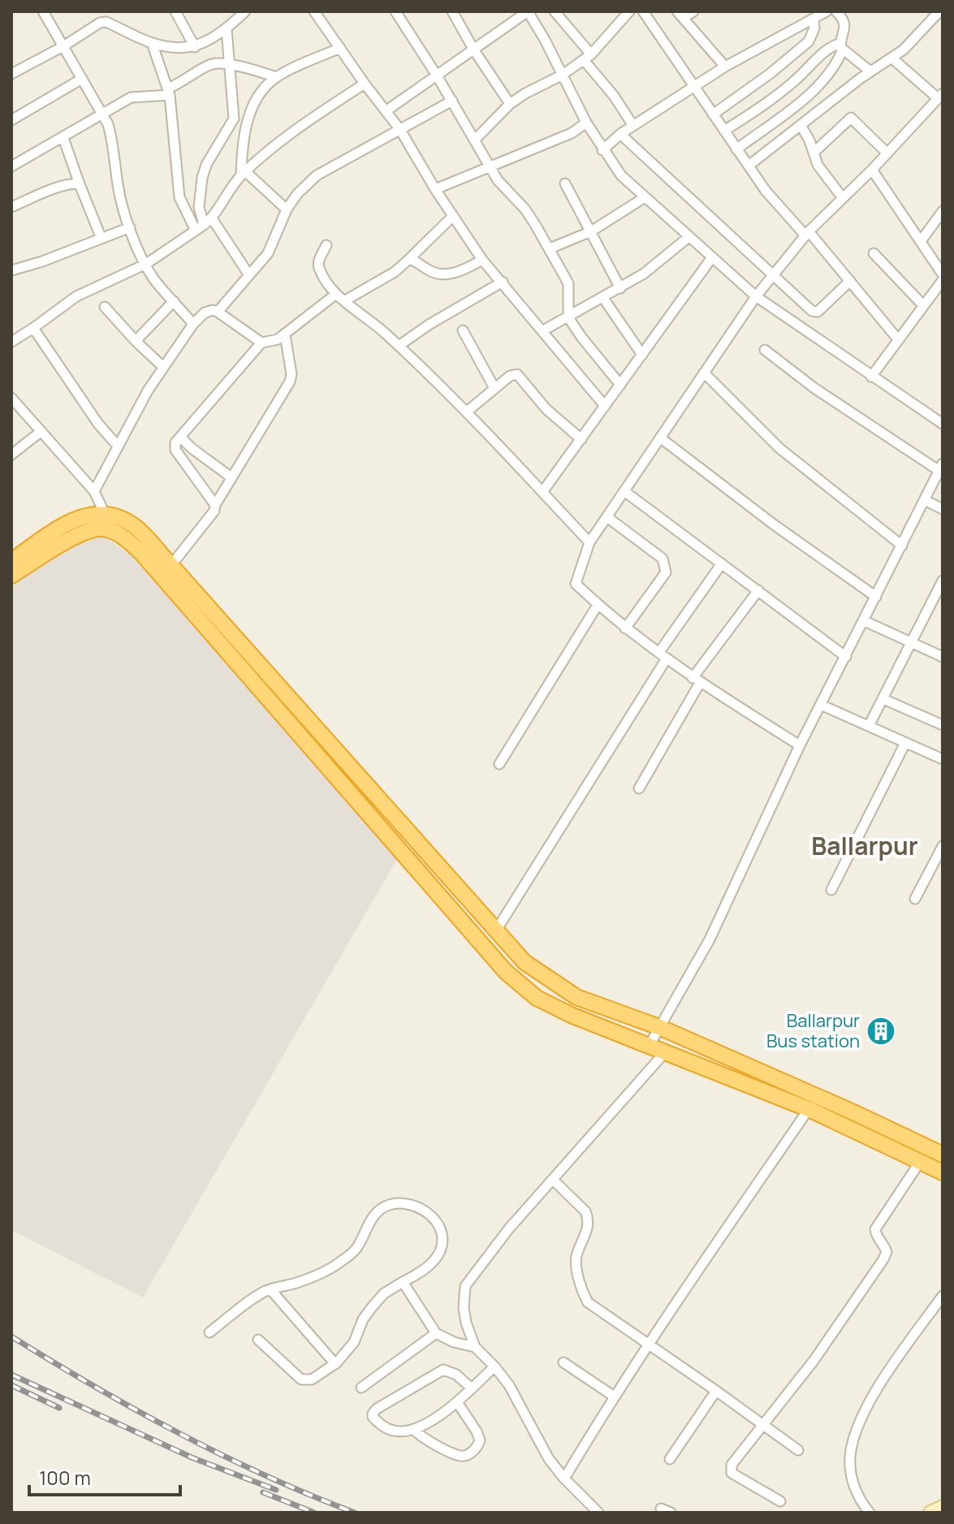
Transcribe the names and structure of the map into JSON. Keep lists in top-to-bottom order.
{
  "districts": ["Ballarpur"],
  "places": {
    "building": ["Ballarpur Bus station"]
  },
  "scale_bar": "100 m"
}
